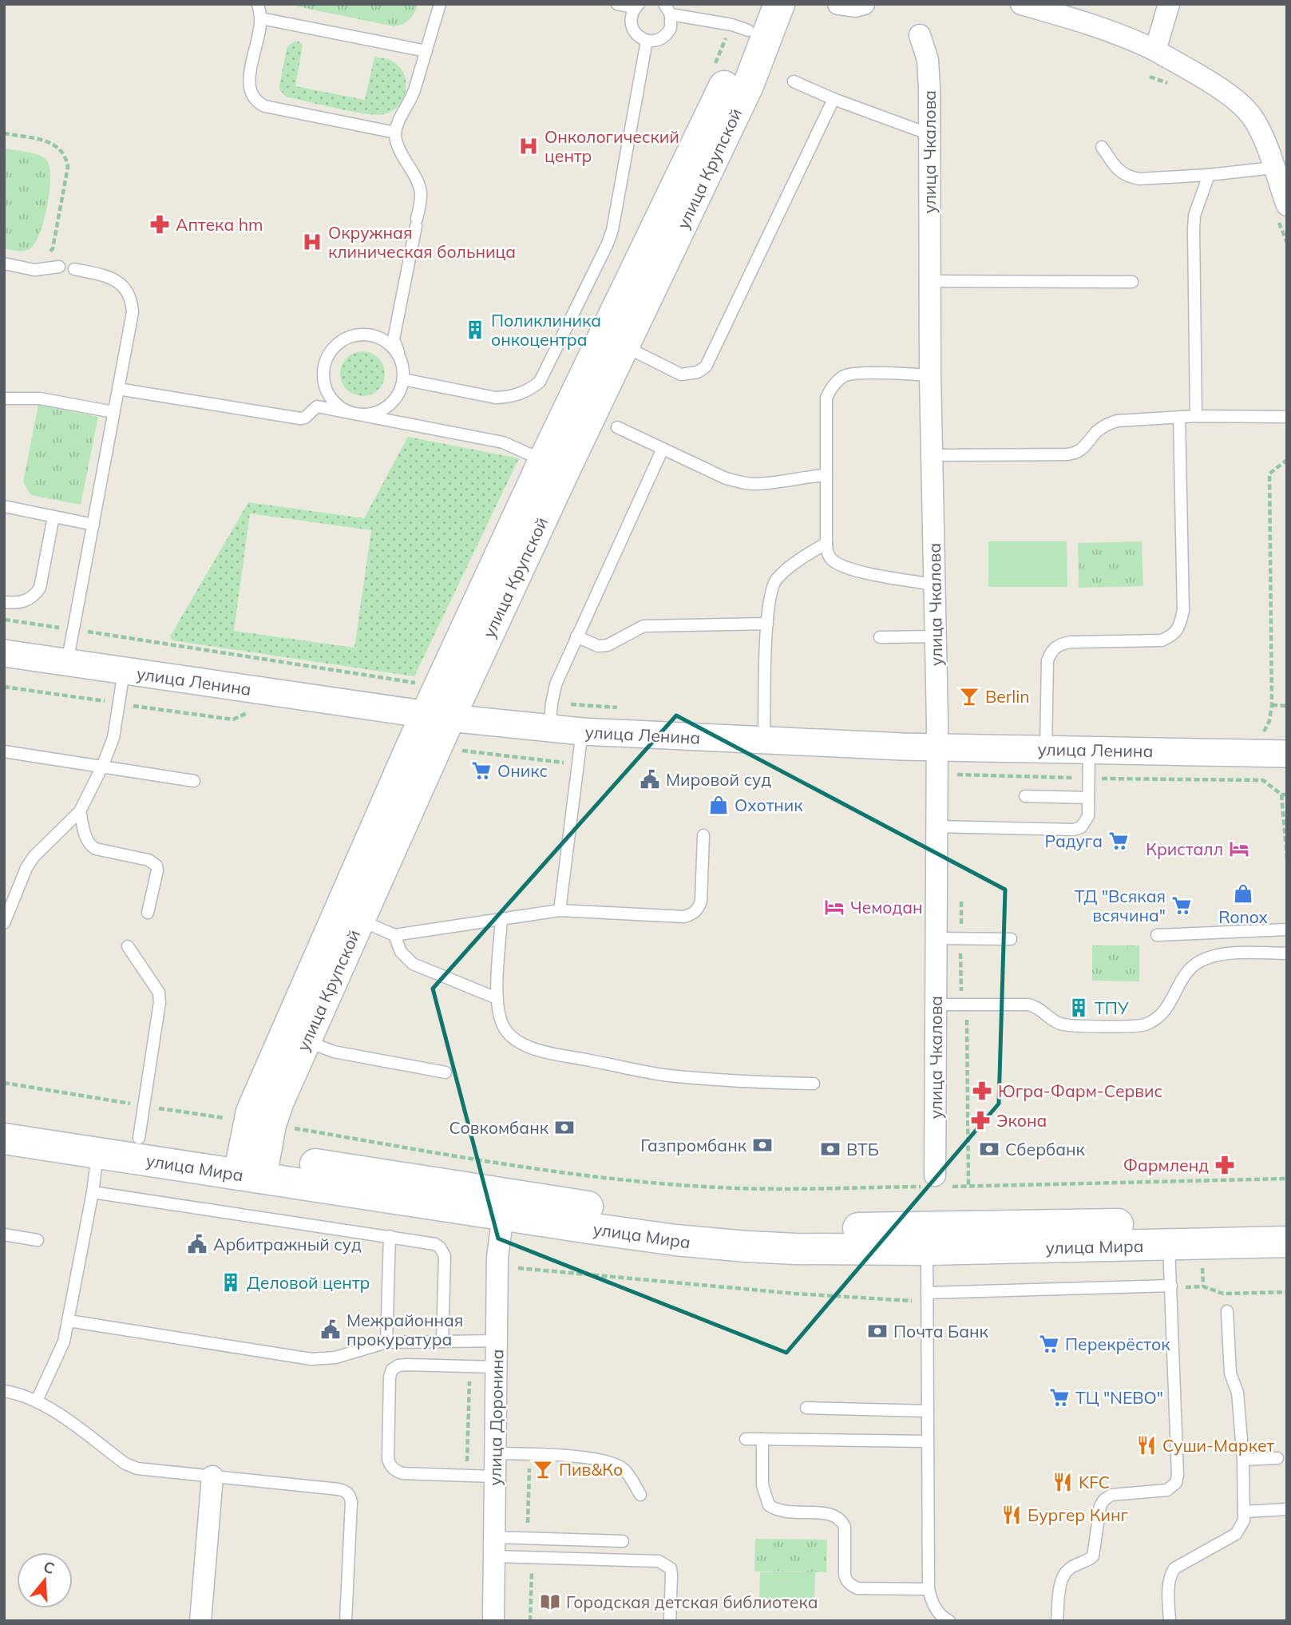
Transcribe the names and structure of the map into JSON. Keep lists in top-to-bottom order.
{
  "streets": {
    "main road": ["улица Крупской", "улица Мира"],
    "street": ["улица Чкалова", "улица Ленина", "улица Доронина"]
  },
  "crossings": [
    ["улица Чкалова", "улица Ленина"],
    ["улица Крупской", "улица Ленина"],
    ["улица Крупской", "улица Мира"],
    ["улица Мира", "улица Доронина"]
  ],
  "places": {
    "hospital": ["Онкологический центр", "Окружная клиническая больница"],
    "pharmacy": [
      "Аптека hm",
      "Югра-Фарм-Сервис",
      "Экона",
      "Фармленд"
    ],
    "building": ["Поликлиника онкоцентра", "ТПУ", "Деловой центр"],
    "bar": ["Berlin", "Пив&Ко"],
    "supermarket": [
      "Оникс",
      "Радуга",
      "ТД \"Всякая всячина\"",
      "Перекрёсток",
      "ТЦ \"NEBO\""
    ],
    "public building": ["Мировой суд", "Арбитражный суд", "Межрайонная прокуратура"],
    "shop": ["Охотник", "Ronox"],
    "hotel": ["Кристалл", "Чемодан"],
    "bank": [
      "Совкомбанк",
      "Газпромбанк",
      "ВТБ",
      "Сбербанк",
      "Почта Банк"
    ],
    "restaurant": ["Суши-Маркет", "KFC", "Бургер Кинг"],
    "library": ["Городская детская библиотека"]
  },
  "north": "top"
}
